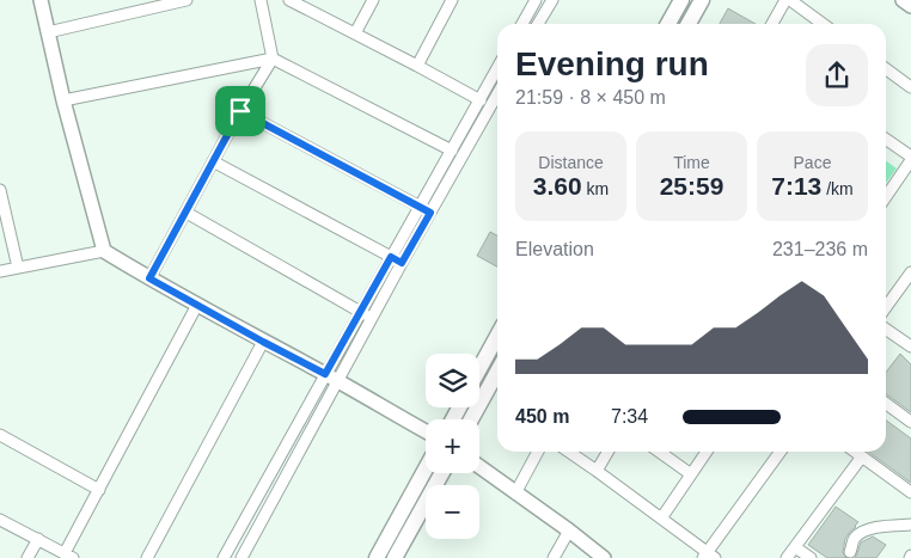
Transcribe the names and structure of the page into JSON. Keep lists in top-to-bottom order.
{
  "page": {
    "heading": ["Evening run", "21:59 · 8 × 450 m"],
    "stats": [
      ["Distance", "3.60 km"],
      ["Time", "25:59"],
      ["Pace", "7:13 /km"]
    ],
    "chart": ["Elevation", "231–236 m"],
    "map_buttons": ["+", "−"],
    "list": [
      {
        "name": "450 m",
        "note": "7:34"
      }
    ]
  }
}
